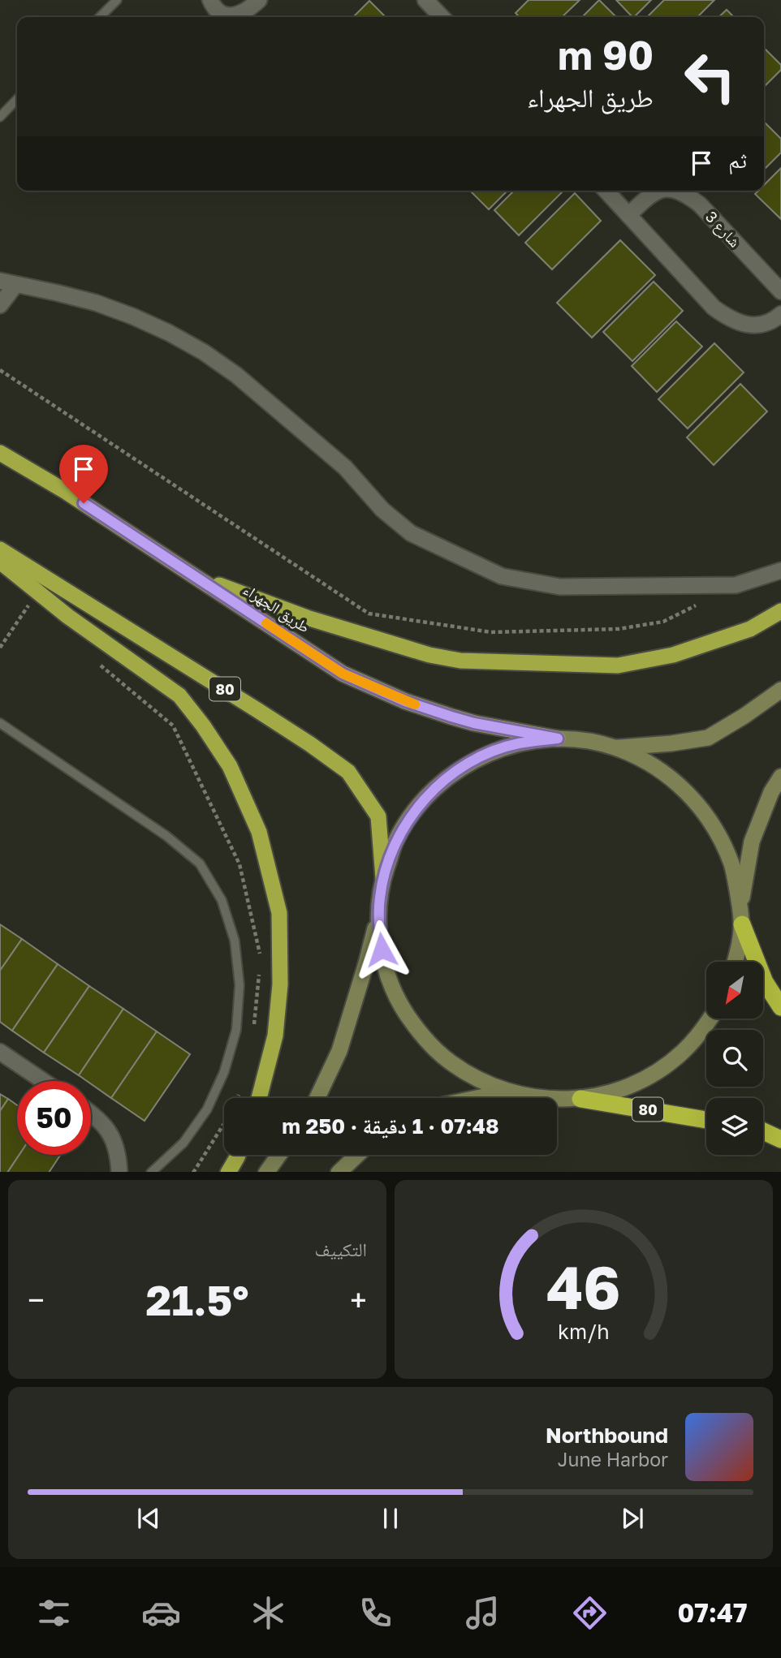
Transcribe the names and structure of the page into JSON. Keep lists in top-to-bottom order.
{
  "streets": {
    "highway": ["طريق الجهراء", "80"],
    "street": ["شارع 3"]
  },
  "crossings": [
    ["طريق الجهراء", "80"]
  ],
  "north": "bottom left",
  "page": {
    "turn": ["90 m", "طريق الجهراء"],
    "then": "ثم",
    "limit": "50",
    "trip": "07:48 · 1 دقيقة · 250 m",
    "tile": "التكييف",
    "heat": ["−", "21.5°", "+"],
    "song": ["Northbound", "June Harbor"],
    "tabs": "07:47",
    "gauge": ["46", "km/h"]
  }
}
